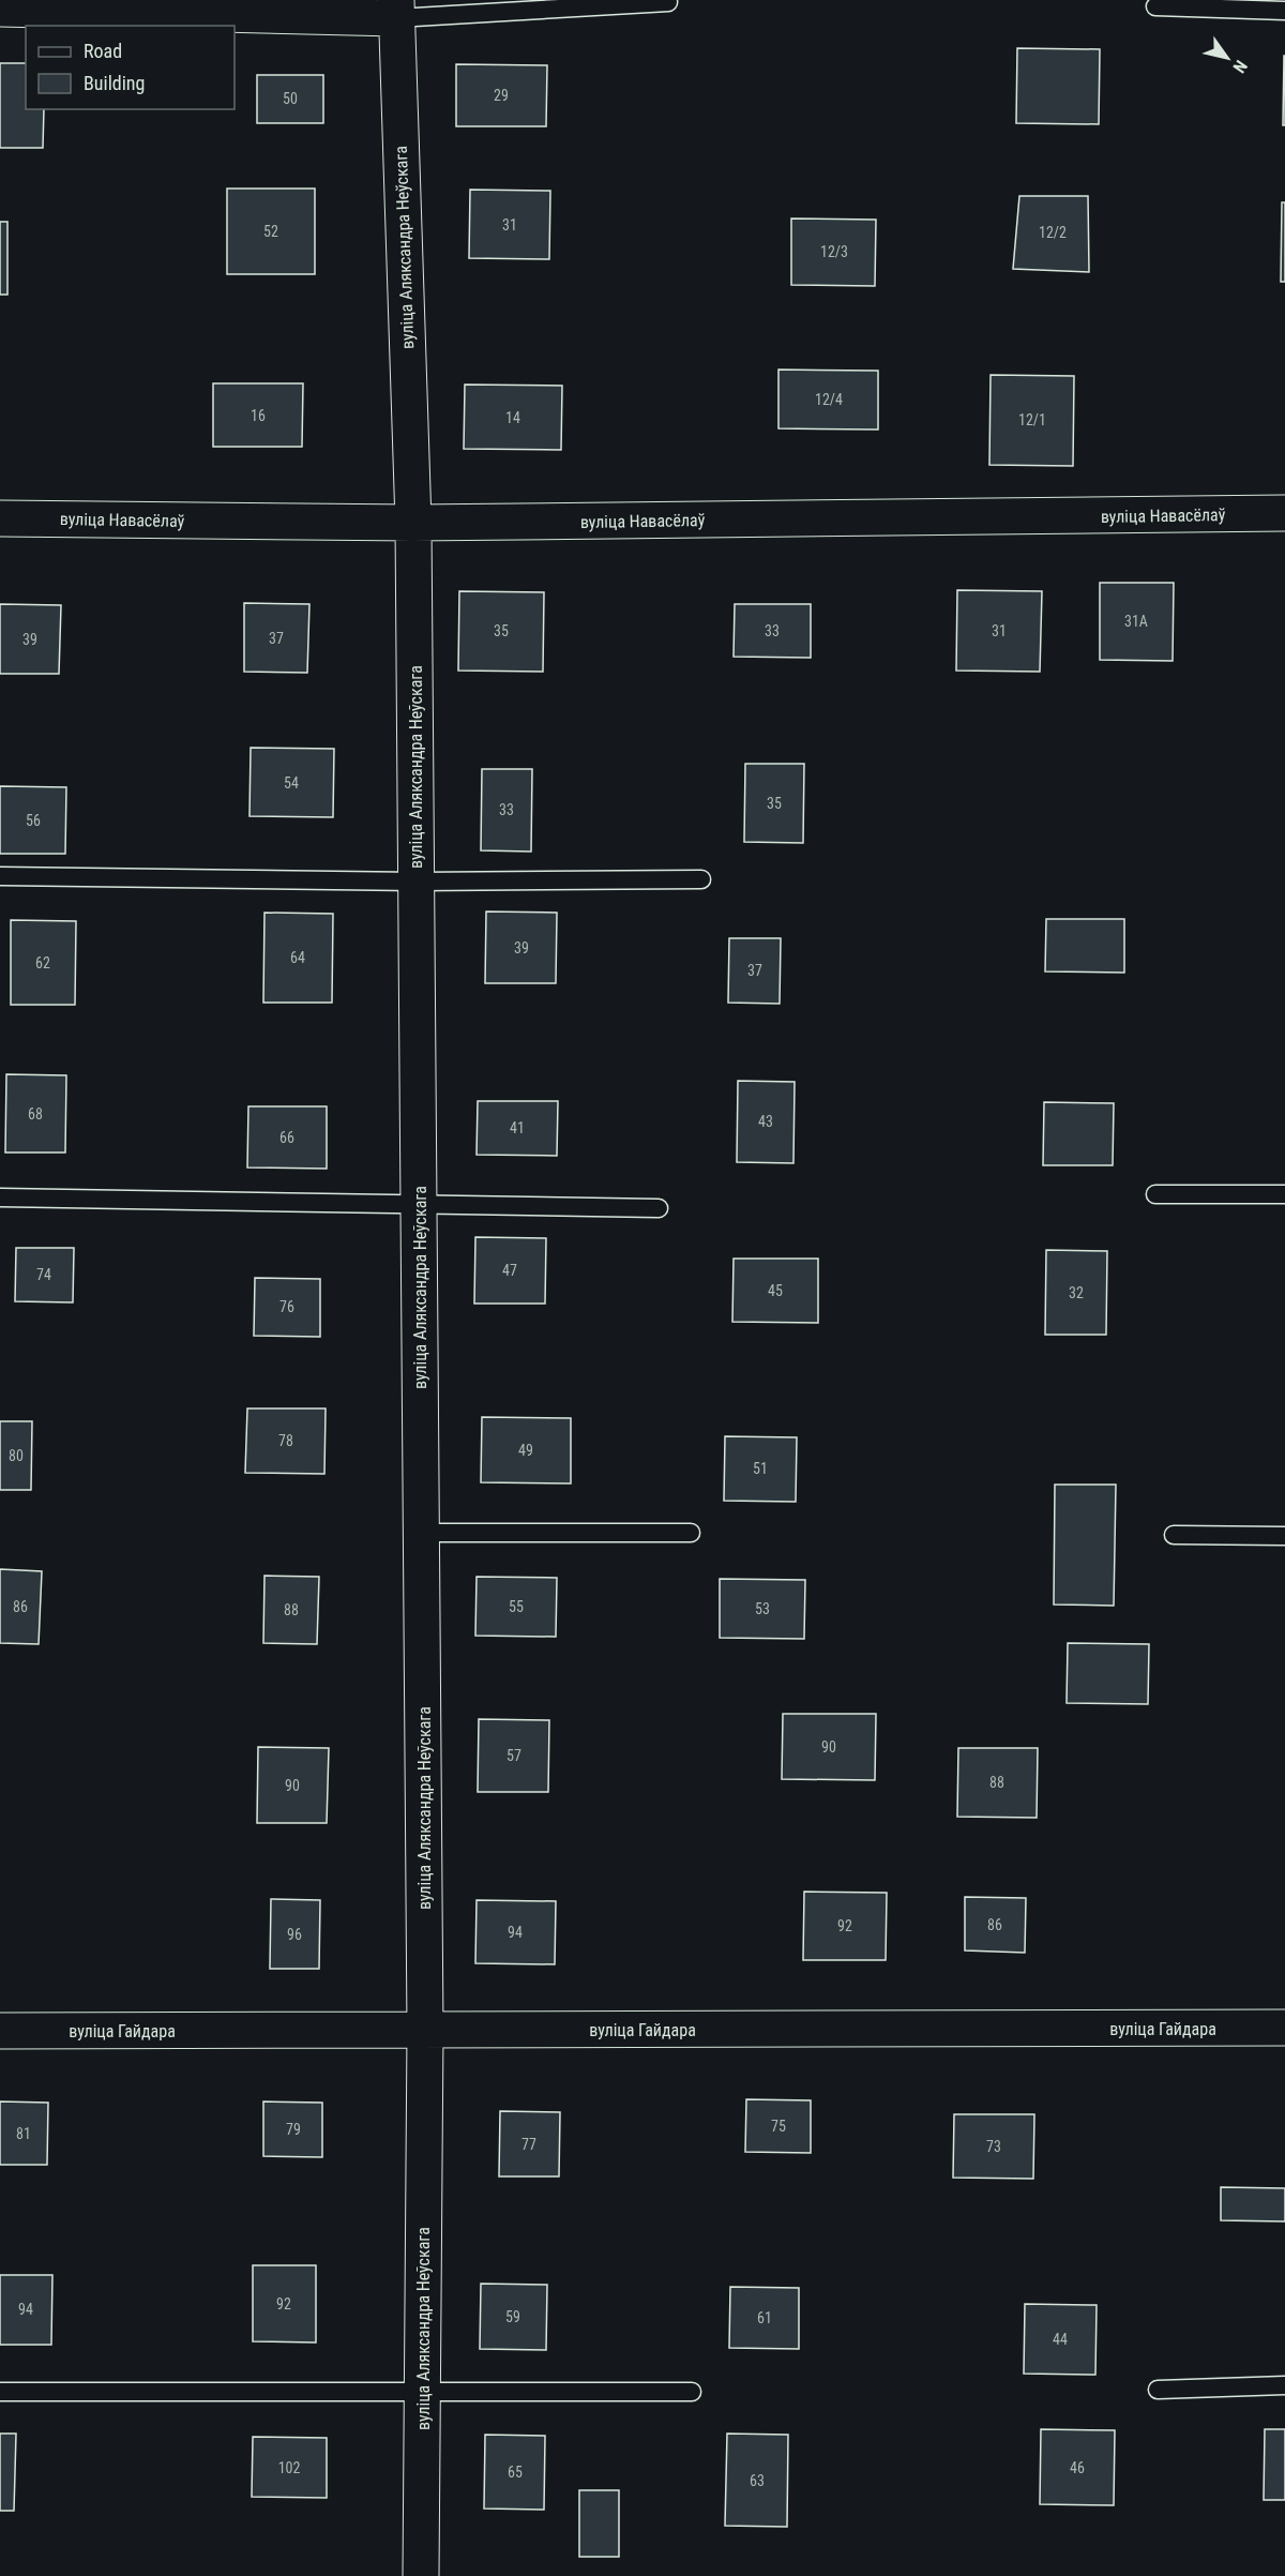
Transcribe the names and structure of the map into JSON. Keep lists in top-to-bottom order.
{
  "streets": {
    "street": ["вуліца Аляксандра Неўскага", "вуліца Навасёлаў", "вуліца Гайдара"]
  },
  "crossings": [
    ["вуліца Аляксандра Неўскага", "вуліца Навасёлаў"],
    ["вуліца Аляксандра Неўскага", "вуліца Гайдара"]
  ],
  "house_numbers": [
    "29",
    "50",
    "31",
    "52",
    "12/2",
    "12/3",
    "12/4",
    "16",
    "14",
    "12/1",
    "31А",
    "35",
    "33",
    "31",
    "37",
    "39",
    "54",
    "35",
    "33",
    "56",
    "39",
    "64",
    "62",
    "37",
    "68",
    "43",
    "41",
    "66",
    "47",
    "74",
    "45",
    "32",
    "76",
    "78",
    "49",
    "80",
    "51",
    "86",
    "55",
    "53",
    "88",
    "90",
    "57",
    "88",
    "90",
    "86",
    "92",
    "94",
    "96",
    "75",
    "79",
    "81",
    "77",
    "73",
    "92",
    "94",
    "59",
    "61",
    "44",
    "102",
    "46",
    "65",
    "63"
  ],
  "legend": ["Road", "Building"],
  "north": "bottom right"
}
